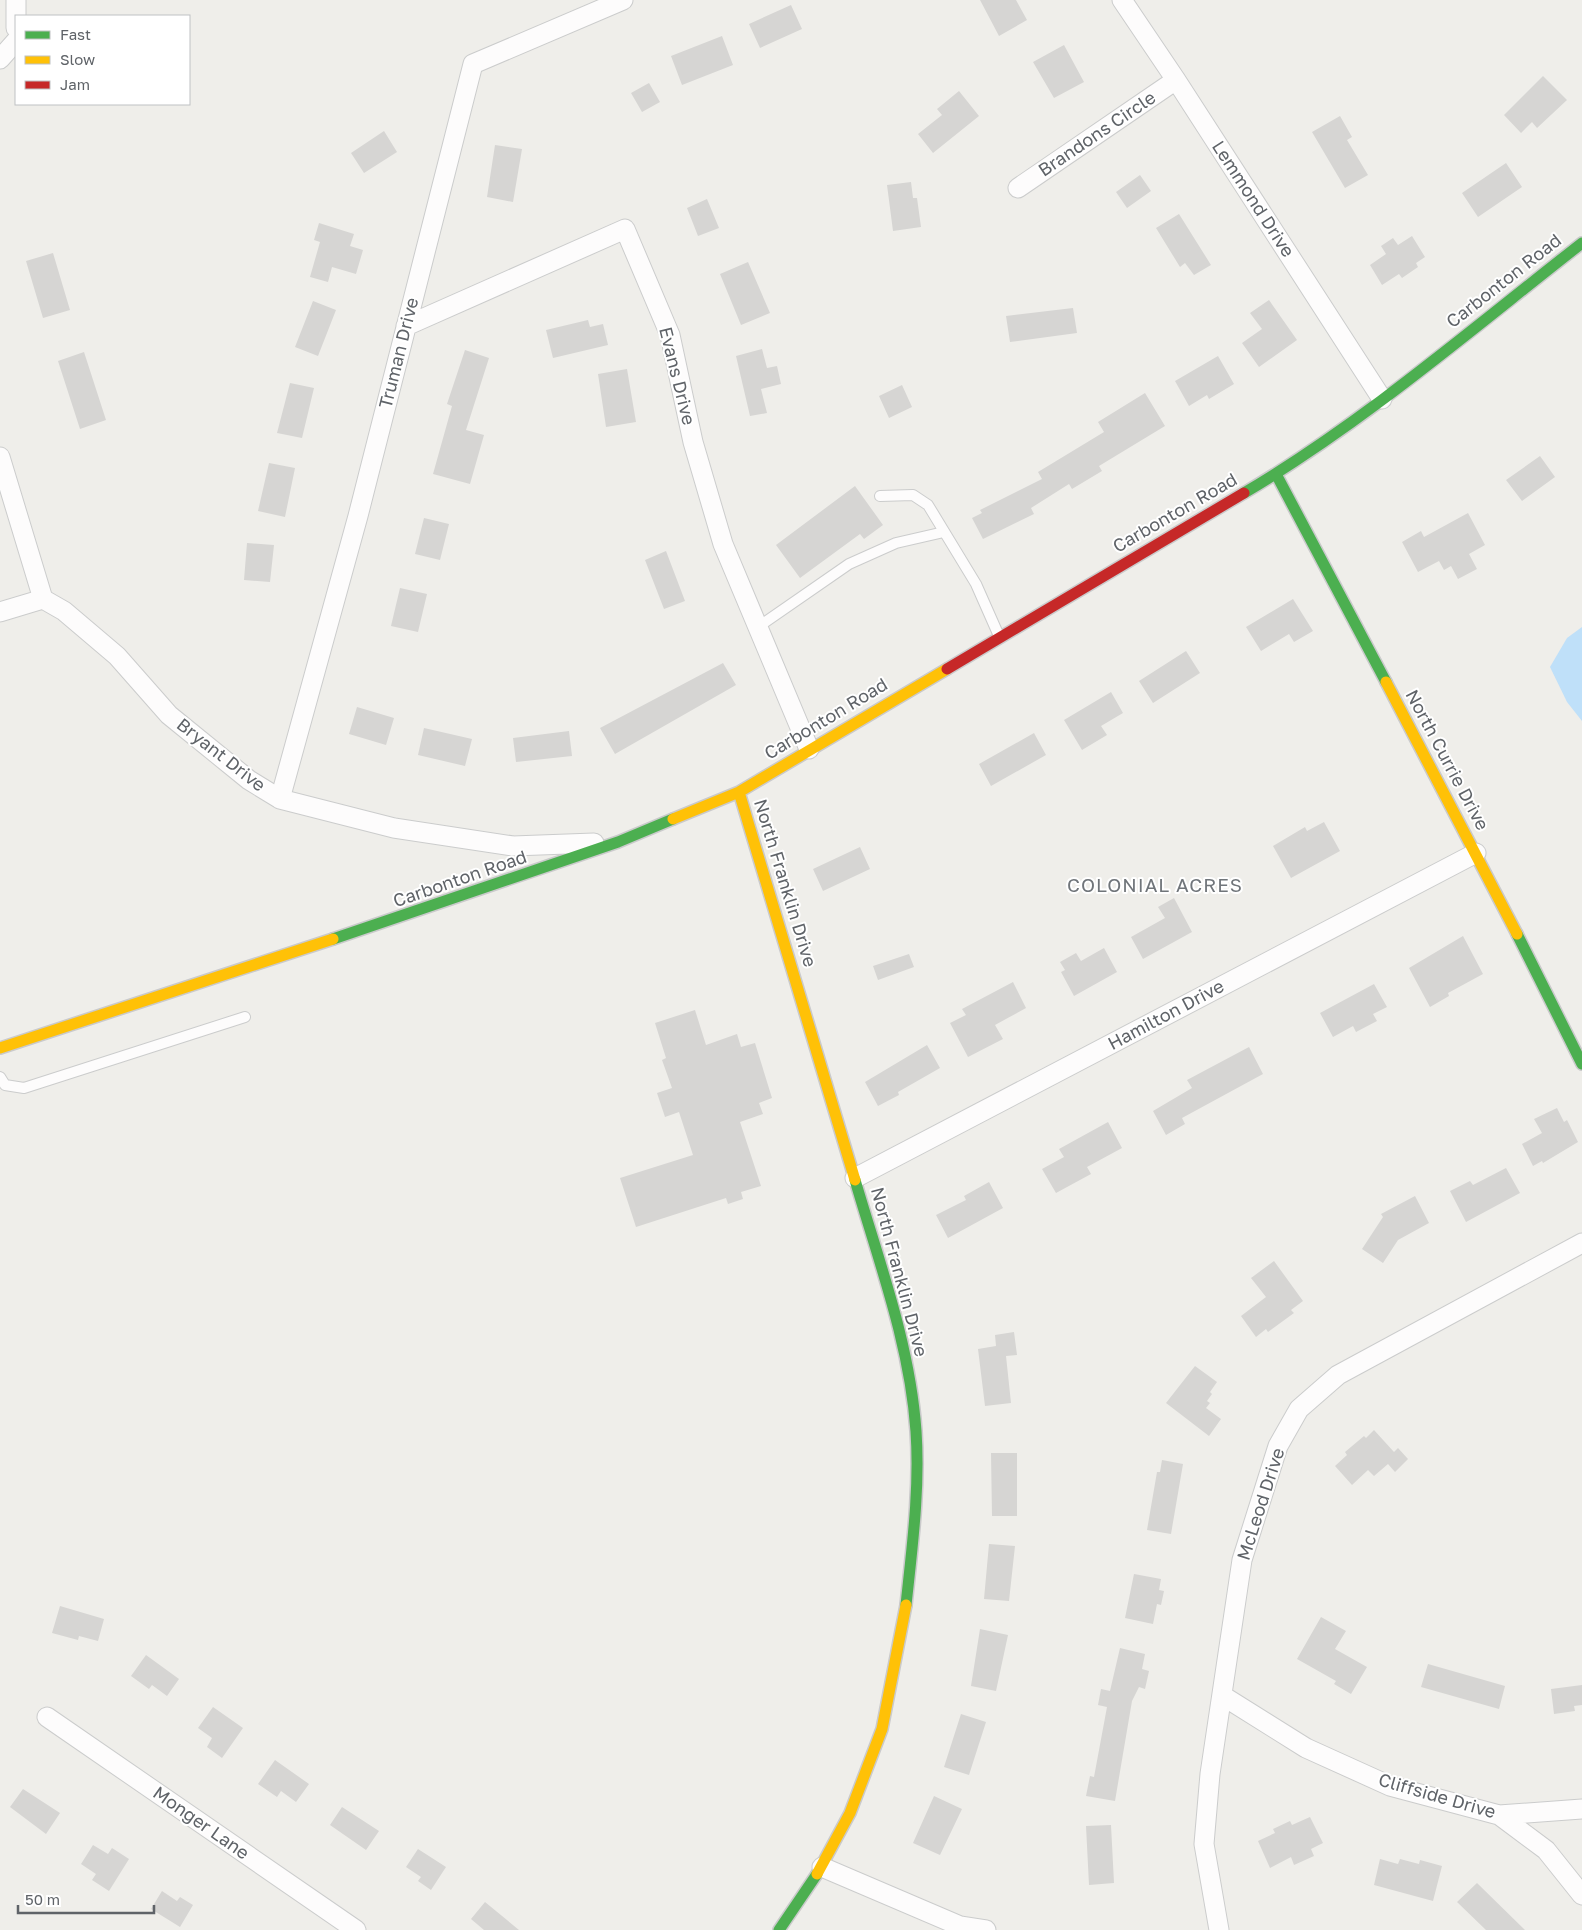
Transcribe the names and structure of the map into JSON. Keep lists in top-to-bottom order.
{
  "streets": {
    "street": [
      "Brandons Circle",
      "Lemmond Drive",
      "Carbonton Road",
      "Truman Drive",
      "Evans Drive",
      "Bryant Drive",
      "North Currie Drive",
      "North Franklin Drive",
      "Hamilton Drive",
      "McLeod Drive",
      "Cliffside Drive",
      "Monger Lane"
    ]
  },
  "crossings": [
    ["Brandons Circle", "Lemmond Drive"],
    ["Lemmond Drive", "Carbonton Road"],
    ["Carbonton Road", "Evans Drive"],
    ["Carbonton Road", "Bryant Drive"],
    ["Carbonton Road", "North Currie Drive"],
    ["Carbonton Road", "North Franklin Drive"],
    ["Truman Drive", "Evans Drive"],
    ["Truman Drive", "Bryant Drive"],
    ["North Currie Drive", "Hamilton Drive"],
    ["North Franklin Drive", "Hamilton Drive"],
    ["McLeod Drive", "Cliffside Drive"]
  ],
  "districts": ["COLONIAL ACRES"],
  "legend": ["Fast", "Slow", "Jam"],
  "scale_bar": "50 m"
}
